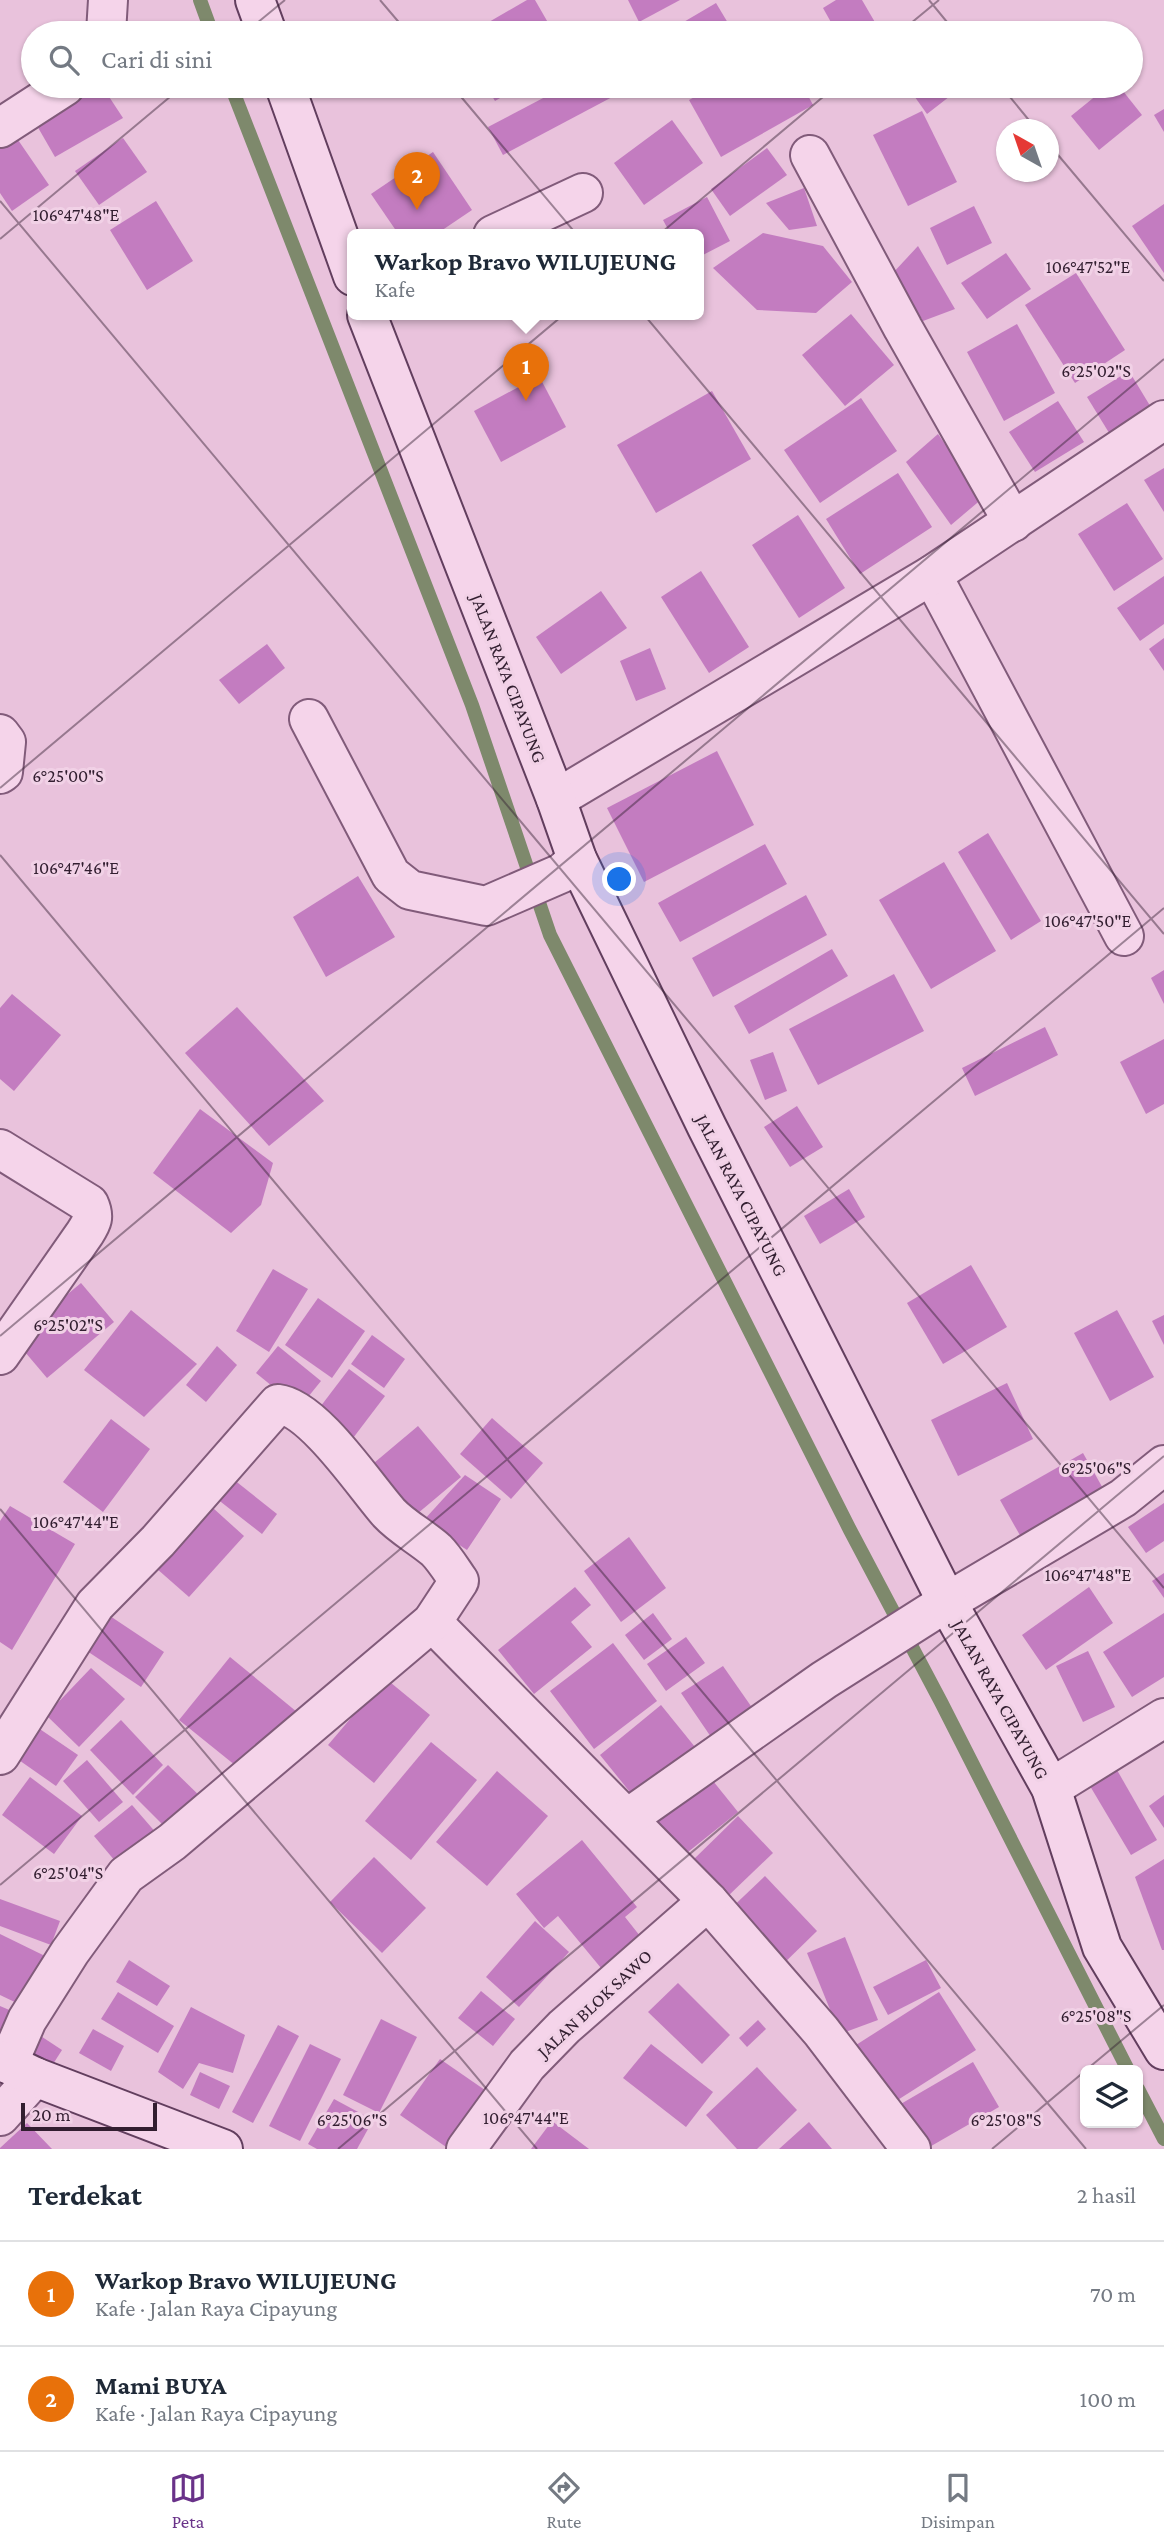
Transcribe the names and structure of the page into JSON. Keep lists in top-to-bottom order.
{
  "streets": {
    "street": ["JALAN RAYA CIPAYUNG", "JALAN BLOK SAWO"]
  },
  "scale_bar": "20 m",
  "north": "top left",
  "page": {
    "search": "Cari di sini",
    "pins": ["2", "1"],
    "popup": ["Warkop Bravo WILUJEUNG", "Kafe"],
    "scale": "20 m",
    "heading": ["Terdekat", "2 hasil"],
    "list": [
      {
        "mark": "1",
        "name": "Warkop Bravo WILUJEUNG",
        "note": "Kafe · Jalan Raya Cipayung",
        "value": "70 m"
      },
      {
        "mark": "2",
        "name": "Mami BUYA",
        "note": "Kafe · Jalan Raya Cipayung",
        "value": "100 m"
      }
    ],
    "nav": ["Peta", "Rute", "Disimpan"]
  },
  "coordinates": [
    "106°47'48\"E",
    "106°47'52\"E",
    "6°25'02\"S",
    "6°25'00\"S",
    "106°47'46\"E",
    "106°47'50\"E",
    "6°25'06\"S",
    "106°47'44\"E",
    "6°25'04\"S",
    "6°25'08\"S"
  ]
}
